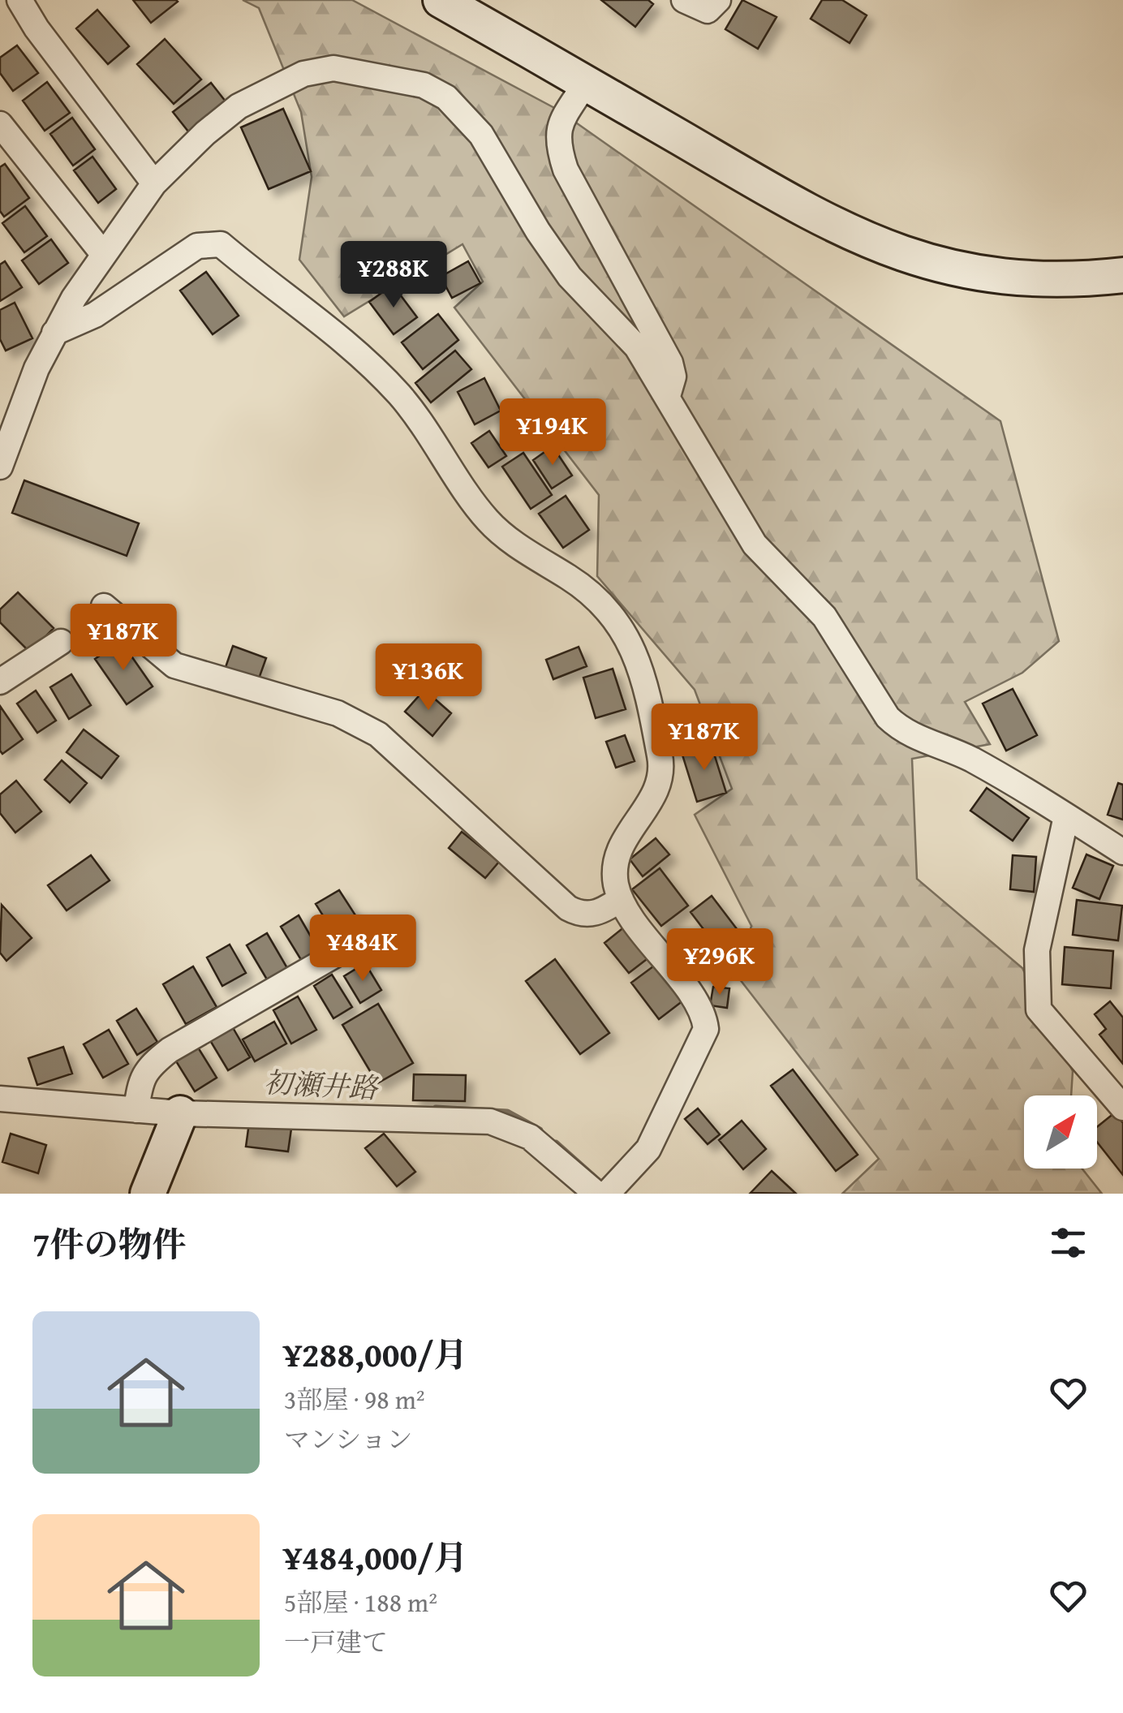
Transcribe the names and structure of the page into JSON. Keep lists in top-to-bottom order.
{
  "water": ["初瀬井路"],
  "north": "top right",
  "page": {
    "price": [
      "¥288K",
      "¥194K",
      "¥187K",
      "¥136K",
      "¥187K",
      "¥484K",
      "¥296K"
    ],
    "heading": "7件の物件",
    "list": [
      {
        "name": "¥288,000/月",
        "note": "3部屋 · 98 m² · マンション"
      },
      {
        "name": "¥484,000/月",
        "note": "5部屋 · 188 m² · 一戸建て"
      }
    ]
  }
}
